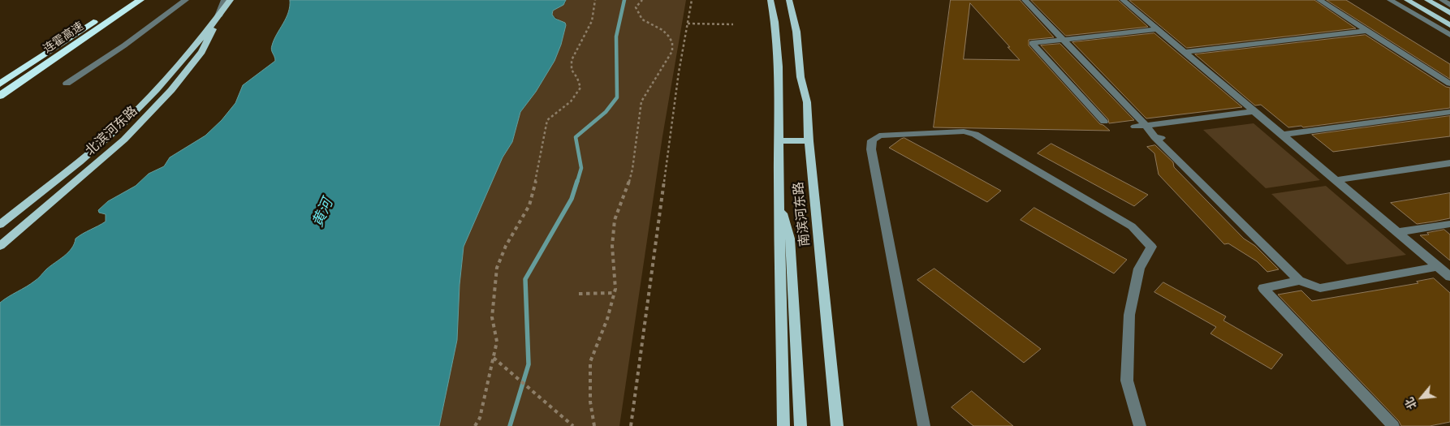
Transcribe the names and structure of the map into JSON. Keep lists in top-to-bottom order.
{
  "streets": {
    "highway": ["连霍高速"],
    "main road": ["北滨河东路", "南滨河东路"]
  },
  "water": ["黄河"],
  "north": "bottom left"
}
